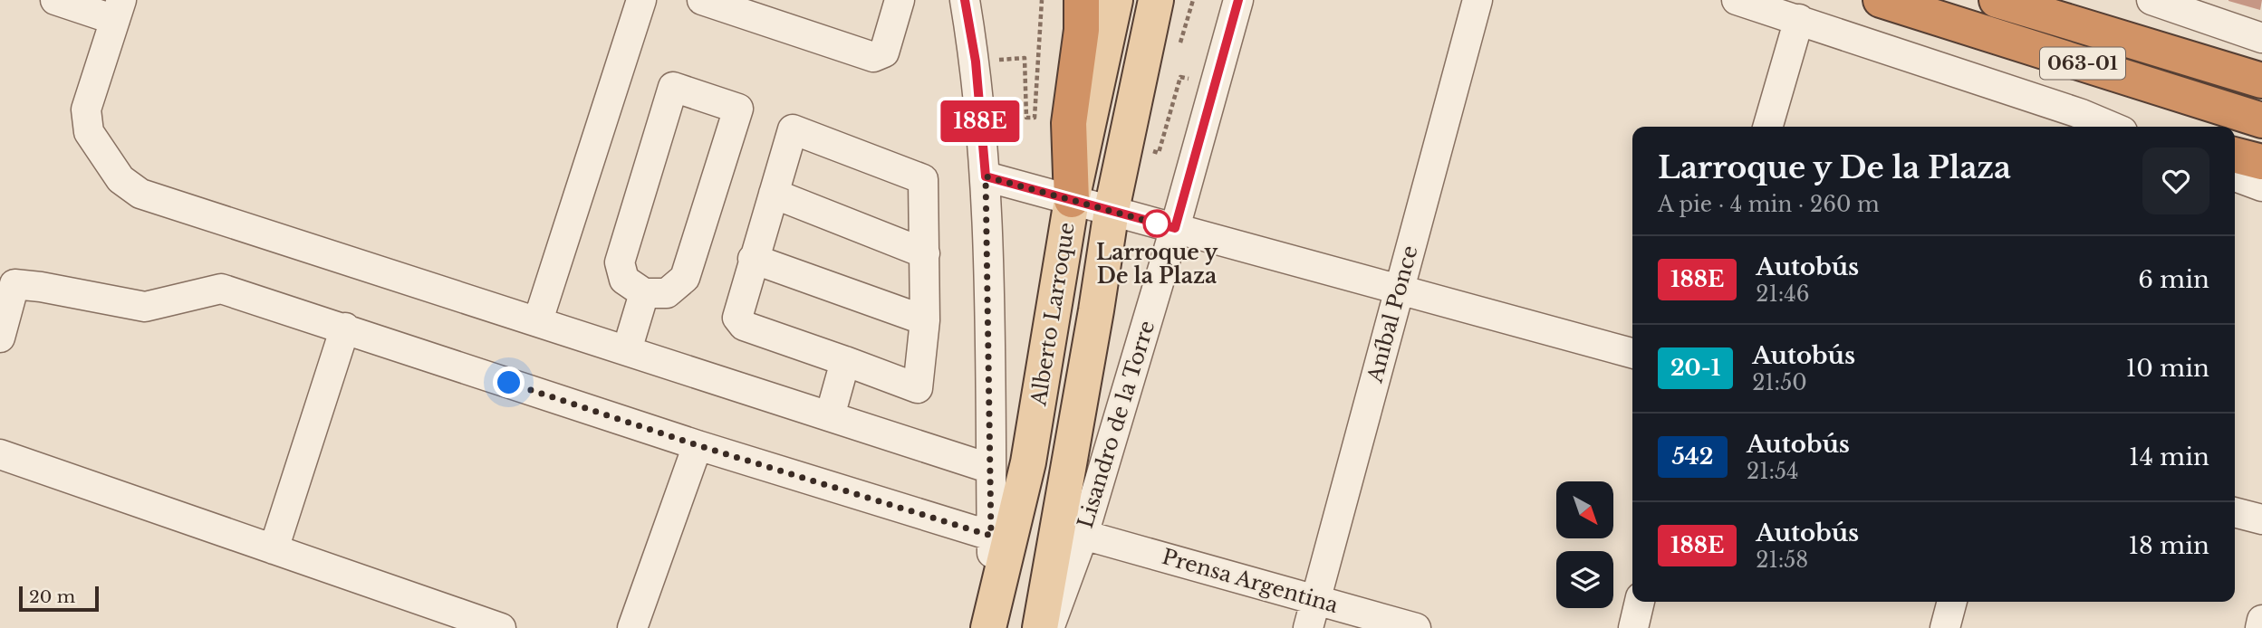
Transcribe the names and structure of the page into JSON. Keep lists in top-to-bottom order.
{
  "streets": {
    "highway": ["063-01"],
    "main road": ["Alberto Larroque"],
    "street": ["Aníbal Ponce", "Lisandro de la Torre", "Prensa Argentina"]
  },
  "crossings": [
    ["Aníbal Ponce", "Prensa Argentina"],
    ["Lisandro de la Torre", "Prensa Argentina"]
  ],
  "places": ["Larroque y De la Plaza"],
  "lines": ["bus line 188E"],
  "scale_bar": "20 m",
  "north": "bottom right",
  "page": {
    "on_map": "188E",
    "heading": ["Larroque y De la Plaza", "A pie · 4 min · 260 m"],
    "list": [
      {
        "mark": "188E",
        "name": "Autobús",
        "note": "21:46",
        "value": "6 min"
      },
      {
        "mark": "20-1",
        "name": "Autobús",
        "note": "21:50",
        "value": "10 min"
      },
      {
        "mark": "542",
        "name": "Autobús",
        "note": "21:54",
        "value": "14 min"
      },
      {
        "mark": "188E",
        "name": "Autobús",
        "note": "21:58",
        "value": "18 min"
      }
    ],
    "scale": "20 m"
  }
}
